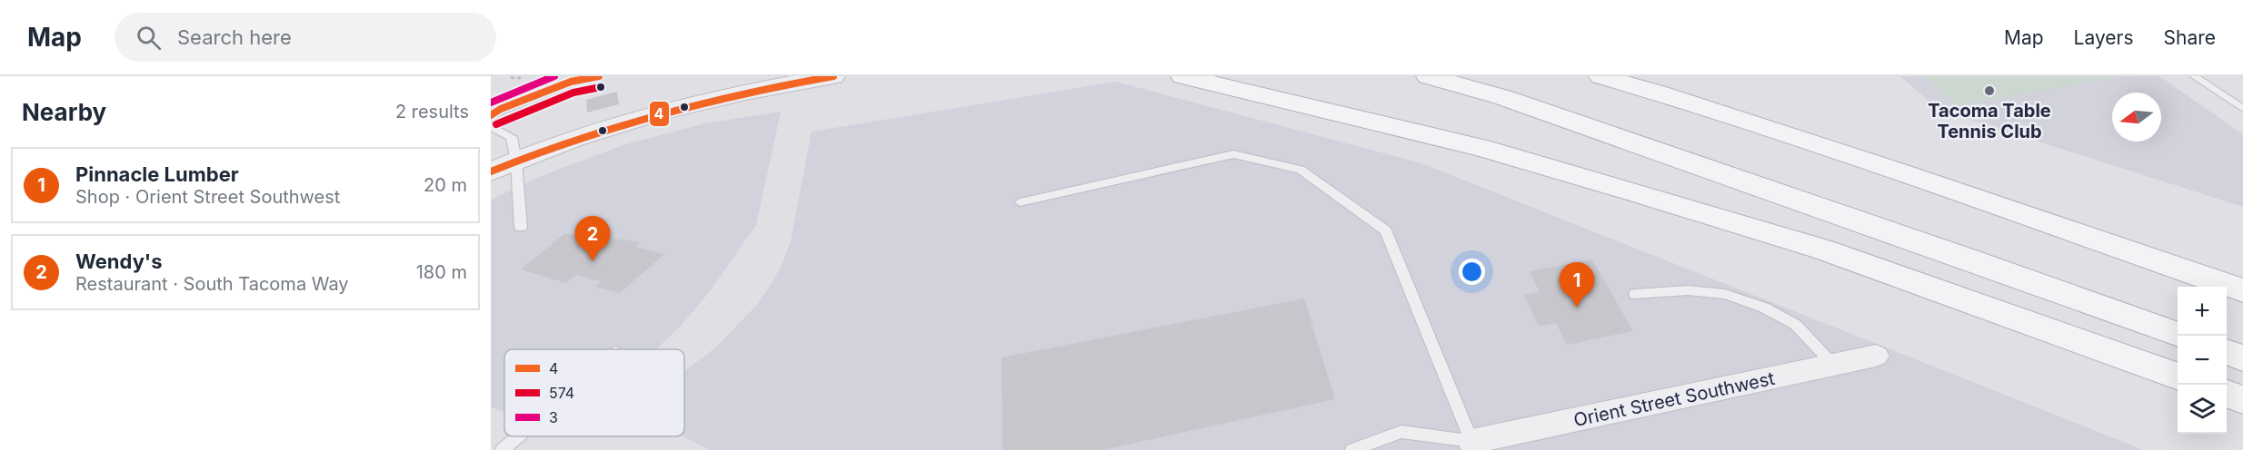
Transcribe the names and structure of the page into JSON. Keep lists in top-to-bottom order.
{
  "streets": {
    "street": ["Orient Street Southwest"]
  },
  "places": ["Tacoma Table Tennis Club"],
  "lines": ["transit line 4", "transit line 3", "transit line 574"],
  "legend": ["4", "574", "3"],
  "north": "left",
  "page": {
    "header": "Map",
    "search": "Search here",
    "nav": ["Map", "Layers", "Share"],
    "heading": ["Nearby", "2 results"],
    "list": [
      {
        "mark": "1",
        "name": "Pinnacle Lumber",
        "note": "Shop · Orient Street Southwest",
        "value": "20 m"
      },
      {
        "mark": "2",
        "name": "Wendy's",
        "note": "Restaurant · South Tacoma Way",
        "value": "180 m"
      }
    ],
    "pins": ["2", "1"],
    "map_buttons": ["+", "−"]
  }
}
